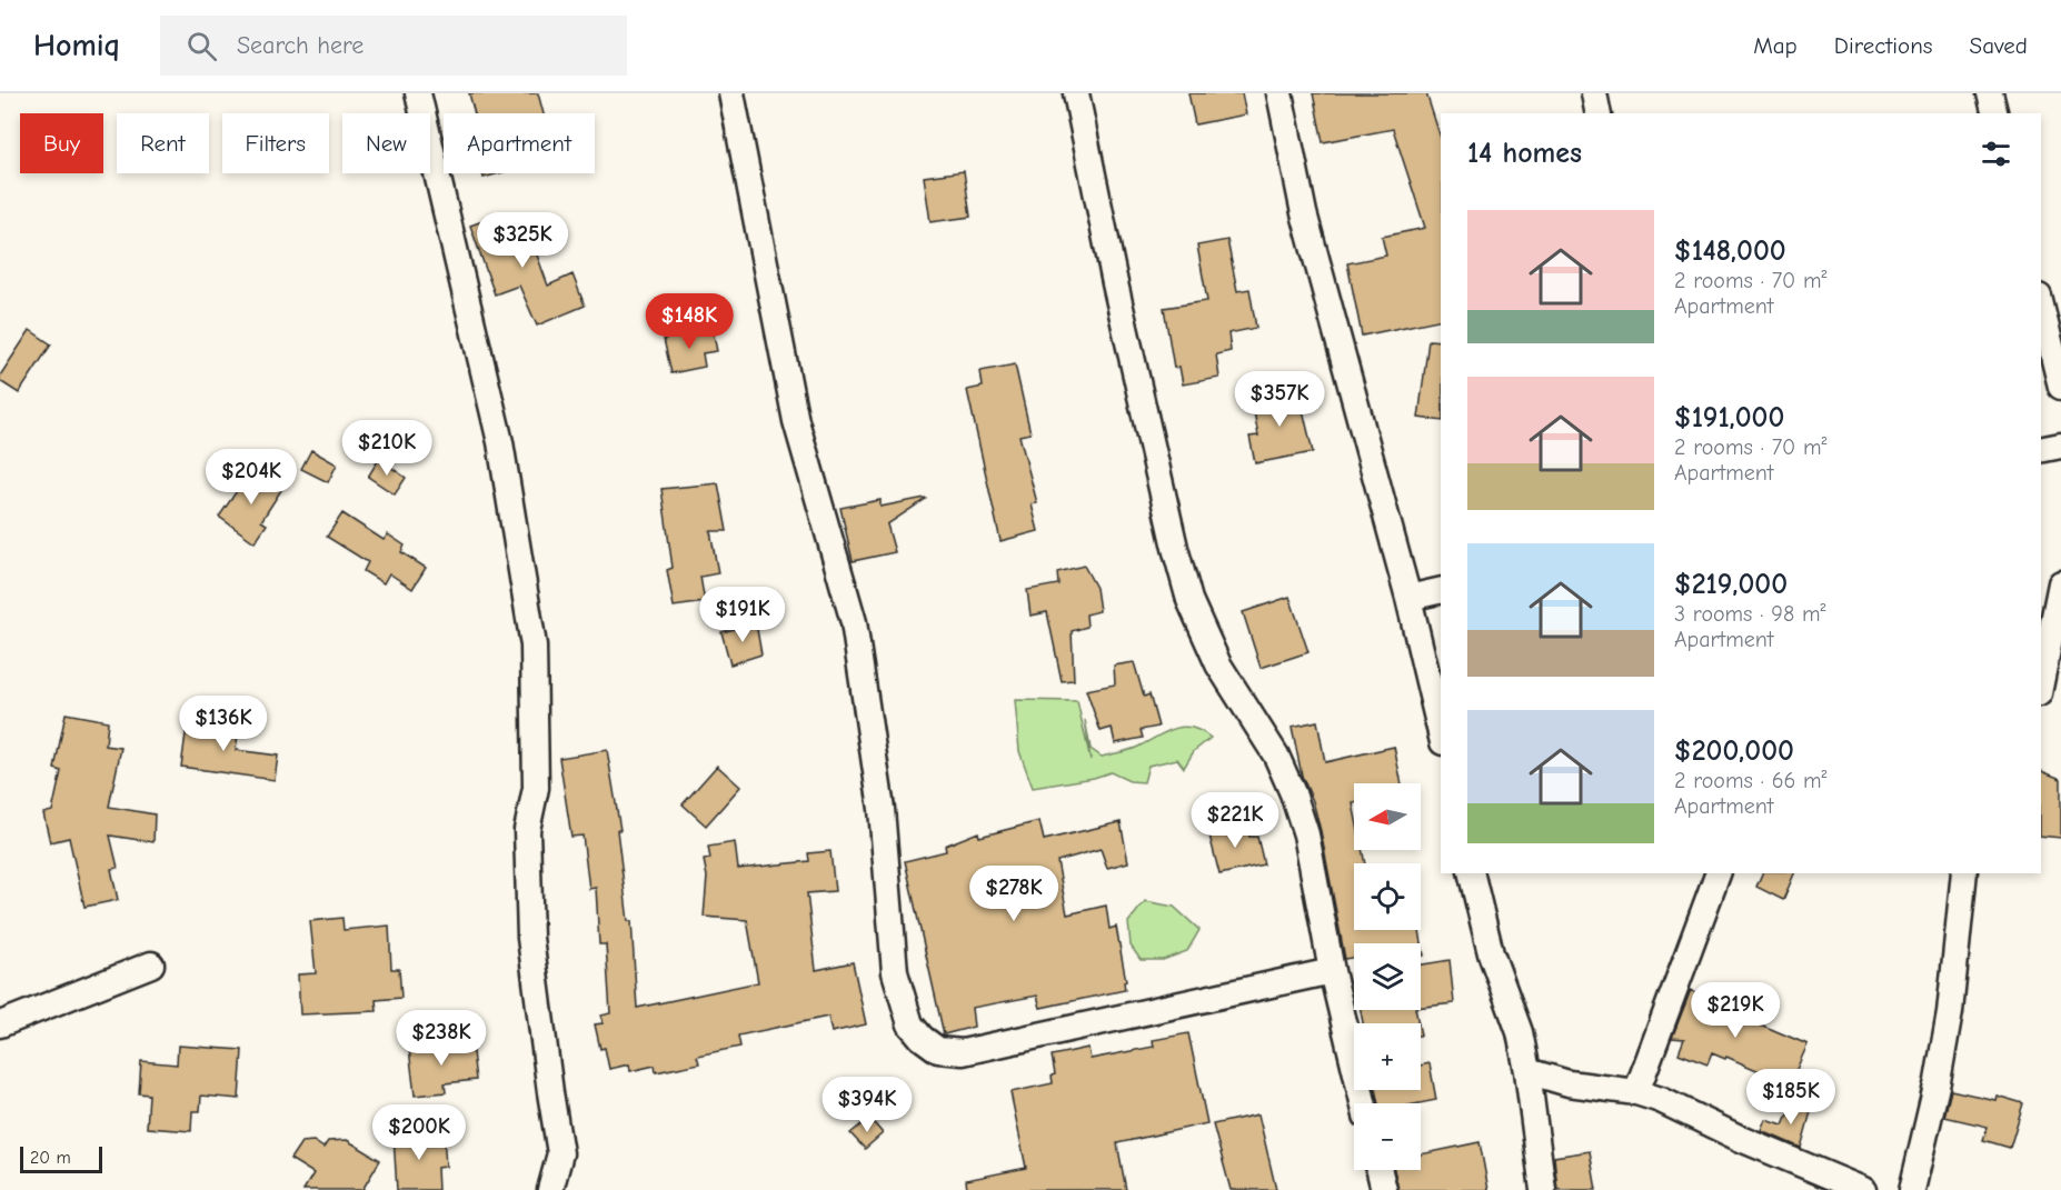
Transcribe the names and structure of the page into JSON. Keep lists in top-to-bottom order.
{
  "scale_bar": "20 m",
  "north": "left",
  "page": {
    "header": "Homiq",
    "search": "Search here",
    "nav": ["Map", "Directions", "Saved"],
    "chip": [
      "Buy",
      "Rent",
      "Filters",
      "New",
      "Apartment"
    ],
    "heading": "14 homes",
    "list": [
      {
        "name": "$148,000",
        "note": "2 rooms · 70 m² · Apartment"
      },
      {
        "name": "$191,000",
        "note": "2 rooms · 70 m² · Apartment"
      },
      {
        "name": "$219,000",
        "note": "3 rooms · 98 m² · Apartment"
      },
      {
        "name": "$200,000",
        "note": "2 rooms · 66 m² · Apartment"
      }
    ],
    "price": [
      "$325K",
      "$148K",
      "$357K",
      "$210K",
      "$204K",
      "$191K",
      "$136K",
      "$221K",
      "$278K",
      "$219K",
      "$238K",
      "$185K",
      "$394K",
      "$200K"
    ],
    "map_buttons": ["+", "−"],
    "scale": "20 m"
  }
}
